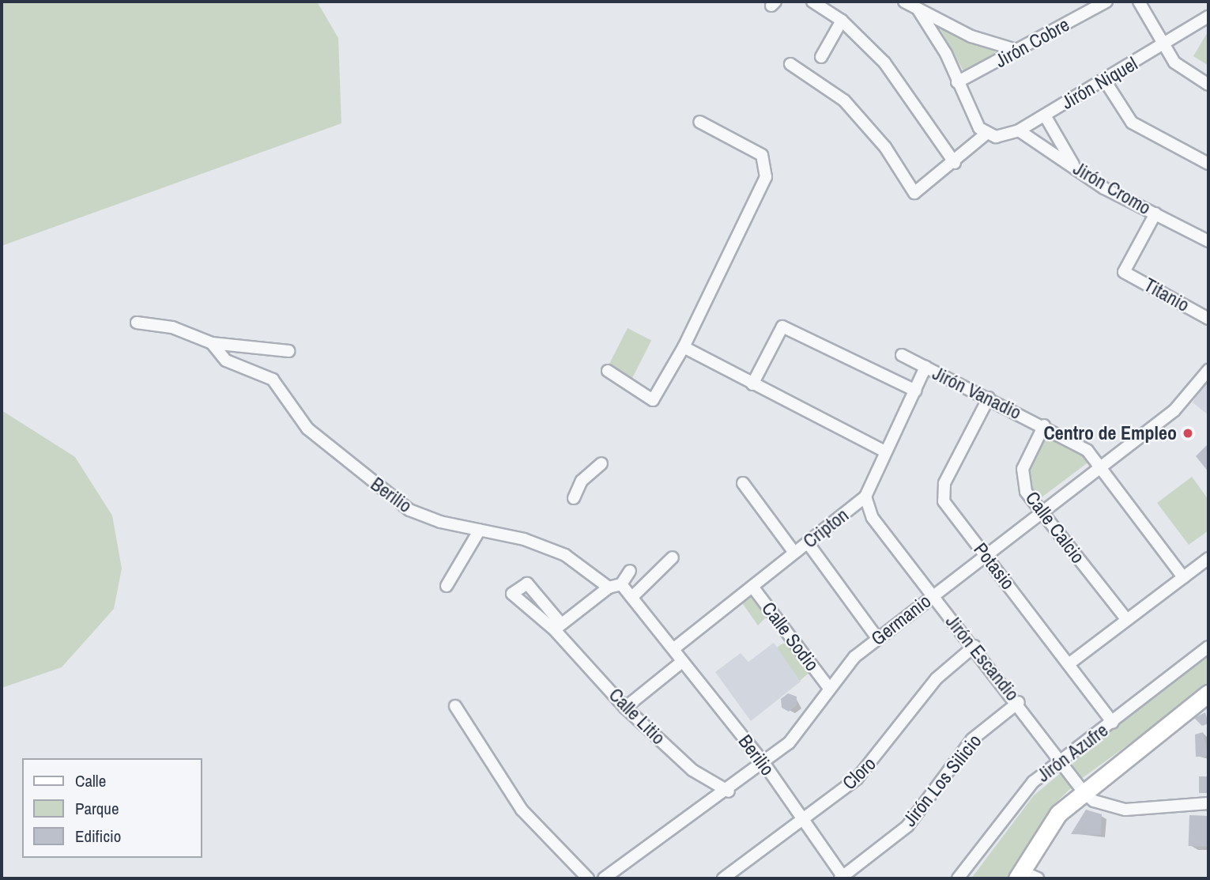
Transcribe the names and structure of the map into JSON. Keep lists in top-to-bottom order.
{
  "streets": {
    "street": [
      "Jirón Cobre",
      "Jirón Niquel",
      "Jirón Cromo",
      "Titanio",
      "Jirón Vanadio",
      "Berilio",
      "Calle Calcio",
      "Cripton",
      "Potasio",
      "Germanio",
      "Calle Sodio",
      "Jirón Escandio",
      "Calle Litio",
      "Jirón Azufre",
      "Cloro",
      "Jirón Los Silicio"
    ]
  },
  "crossings": [
    ["Jirón Niquel", "Jirón Cromo"],
    ["Jirón Cromo", "Titanio"],
    ["Jirón Vanadio", "Calle Calcio"],
    ["Jirón Vanadio", "Cripton"],
    ["Jirón Vanadio", "Potasio"],
    ["Jirón Vanadio", "Germanio"],
    ["Berilio", "Cripton"],
    ["Berilio", "Germanio"],
    ["Berilio", "Calle Litio"],
    ["Berilio", "Cloro"],
    ["Berilio", "Jirón Los Silicio"],
    ["Calle Calcio", "Germanio"],
    ["Cripton", "Calle Sodio"],
    ["Cripton", "Jirón Escandio"],
    ["Potasio", "Germanio"],
    ["Potasio", "Jirón Azufre"],
    ["Germanio", "Calle Sodio"],
    ["Germanio", "Jirón Escandio"],
    ["Germanio", "Calle Litio"],
    ["Jirón Escandio", "Jirón Azufre"],
    ["Jirón Escandio", "Cloro"],
    ["Jirón Escandio", "Jirón Los Silicio"]
  ],
  "places": ["Centro de Empleo"],
  "legend": ["Calle", "Parque", "Edificio"]
}
